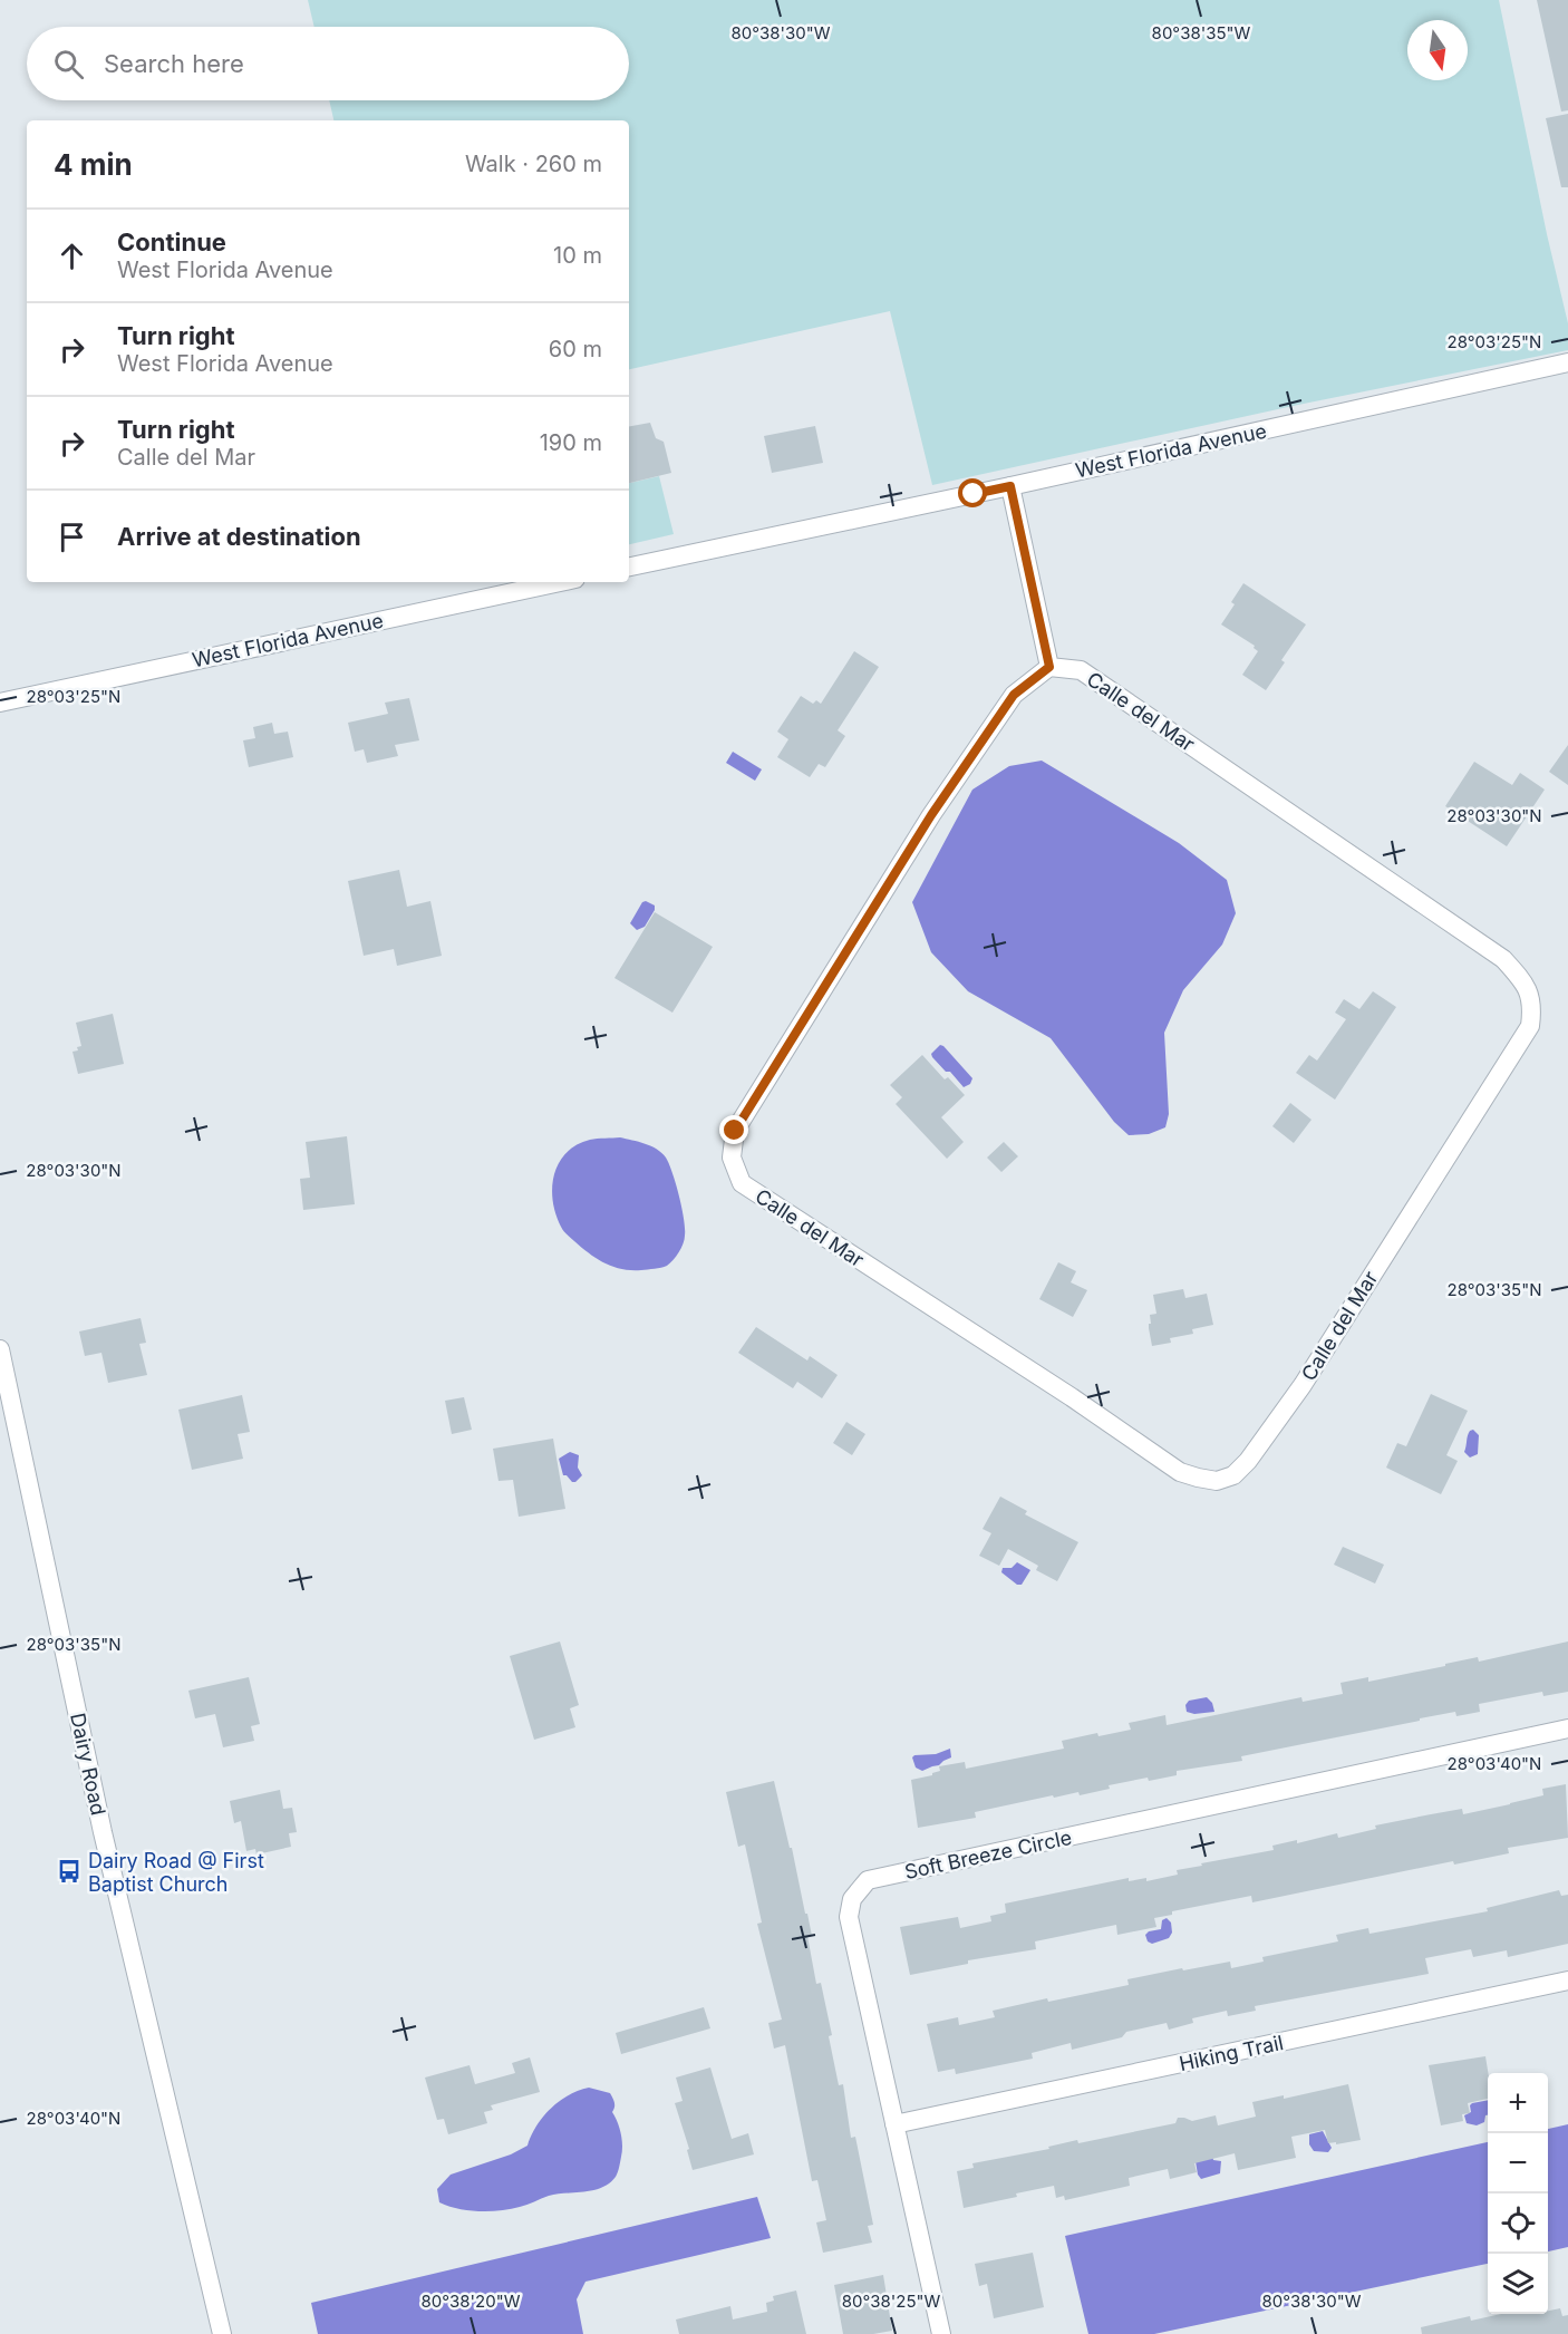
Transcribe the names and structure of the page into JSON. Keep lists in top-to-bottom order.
{
  "streets": {
    "street": [
      "West Florida Avenue",
      "Calle del Mar",
      "Dairy Road",
      "Soft Breeze Circle",
      "Hiking Trail"
    ]
  },
  "crossings": [
    ["Soft Breeze Circle", "Hiking Trail"]
  ],
  "places": {
    "bus stop": ["Dairy Road @ First Baptist Church"]
  },
  "north": "bottom",
  "page": {
    "search": "Search here",
    "heading": ["4 min", "Walk · 260 m"],
    "list": [
      ["Continue", "West Florida Avenue", "10 m"],
      ["Turn right", "West Florida Avenue", "60 m"],
      ["Turn right", "Calle del Mar", "190 m"],
      "Arrive at destination"
    ],
    "map_buttons": ["+", "−"]
  },
  "coordinates": [
    "80°38'30\"W",
    "80°38'35\"W",
    "28°03'25\"N",
    "28°03'30\"N",
    "28°03'35\"N",
    "28°03'40\"N",
    "80°38'20\"W",
    "80°38'25\"W"
  ]
}
